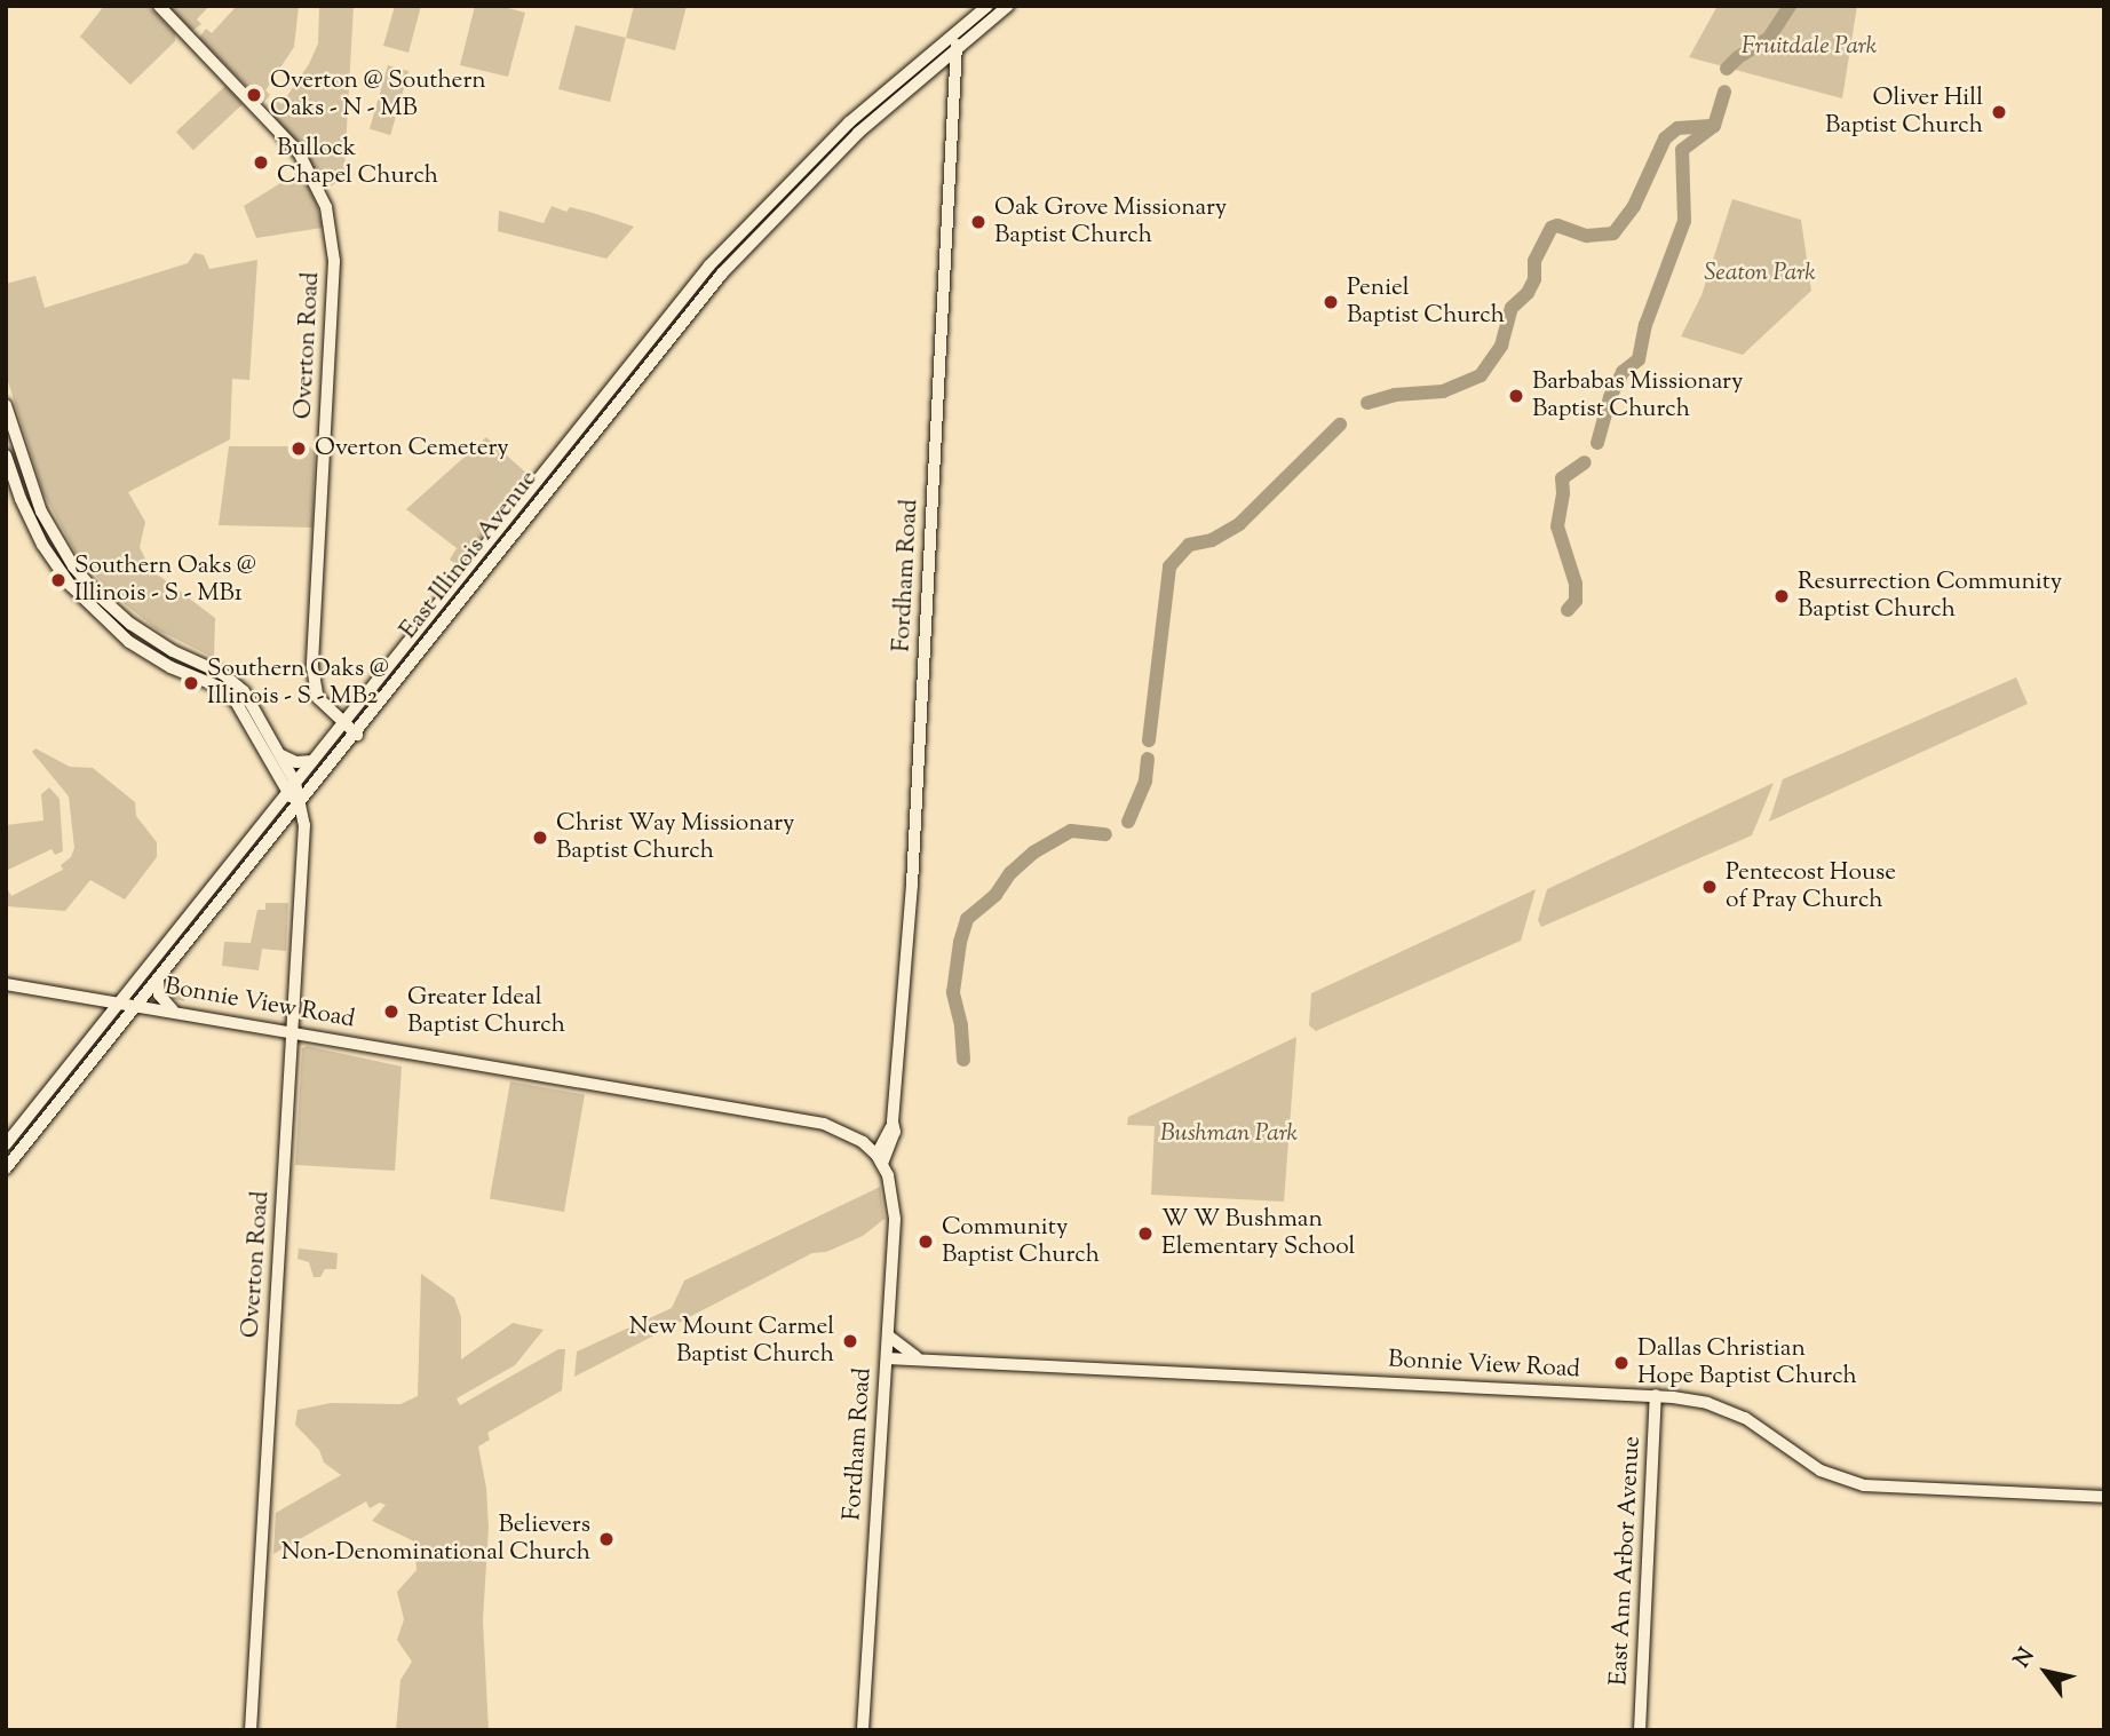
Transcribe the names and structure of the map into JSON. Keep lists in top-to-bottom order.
{
  "streets": {
    "street": [
      "Overton Road",
      "East Illinois Avenue",
      "Fordham Road",
      "Bonnie View Road",
      "East Ann Arbor Avenue"
    ]
  },
  "crossings": [
    ["Overton Road", "East Illinois Avenue"],
    ["Overton Road", "Bonnie View Road"],
    ["East Illinois Avenue", "Fordham Road"],
    ["East Illinois Avenue", "Bonnie View Road"],
    ["Fordham Road", "Bonnie View Road"],
    ["Bonnie View Road", "East Ann Arbor Avenue"]
  ],
  "parks": ["Fruitdale Park", "Seaton Park", "Bushman Park"],
  "places": [
    "Overton @ Southern Oaks - N - MB",
    "Oliver Hill Baptist Church",
    "Bullock Chapel Church",
    "Oak Grove Missionary Baptist Church",
    "Peniel Baptist Church",
    "Barbabas Missionary Baptist Church",
    "Overton Cemetery",
    "Southern Oaks @ Illinois - S - MB1",
    "Resurrection Community Baptist Church",
    "Southern Oaks @ Illinois - S - MB2",
    "Christ Way Missionary Baptist Church",
    "Pentecost House of Pray Church",
    "Greater Ideal Baptist Church",
    "W W Bushman Elementary School",
    "Community Baptist Church",
    "New Mount Carmel Baptist Church",
    "Dallas Christian Hope Baptist Church",
    "Believers Non-Denominational Church"
  ],
  "north": "top left"
}
